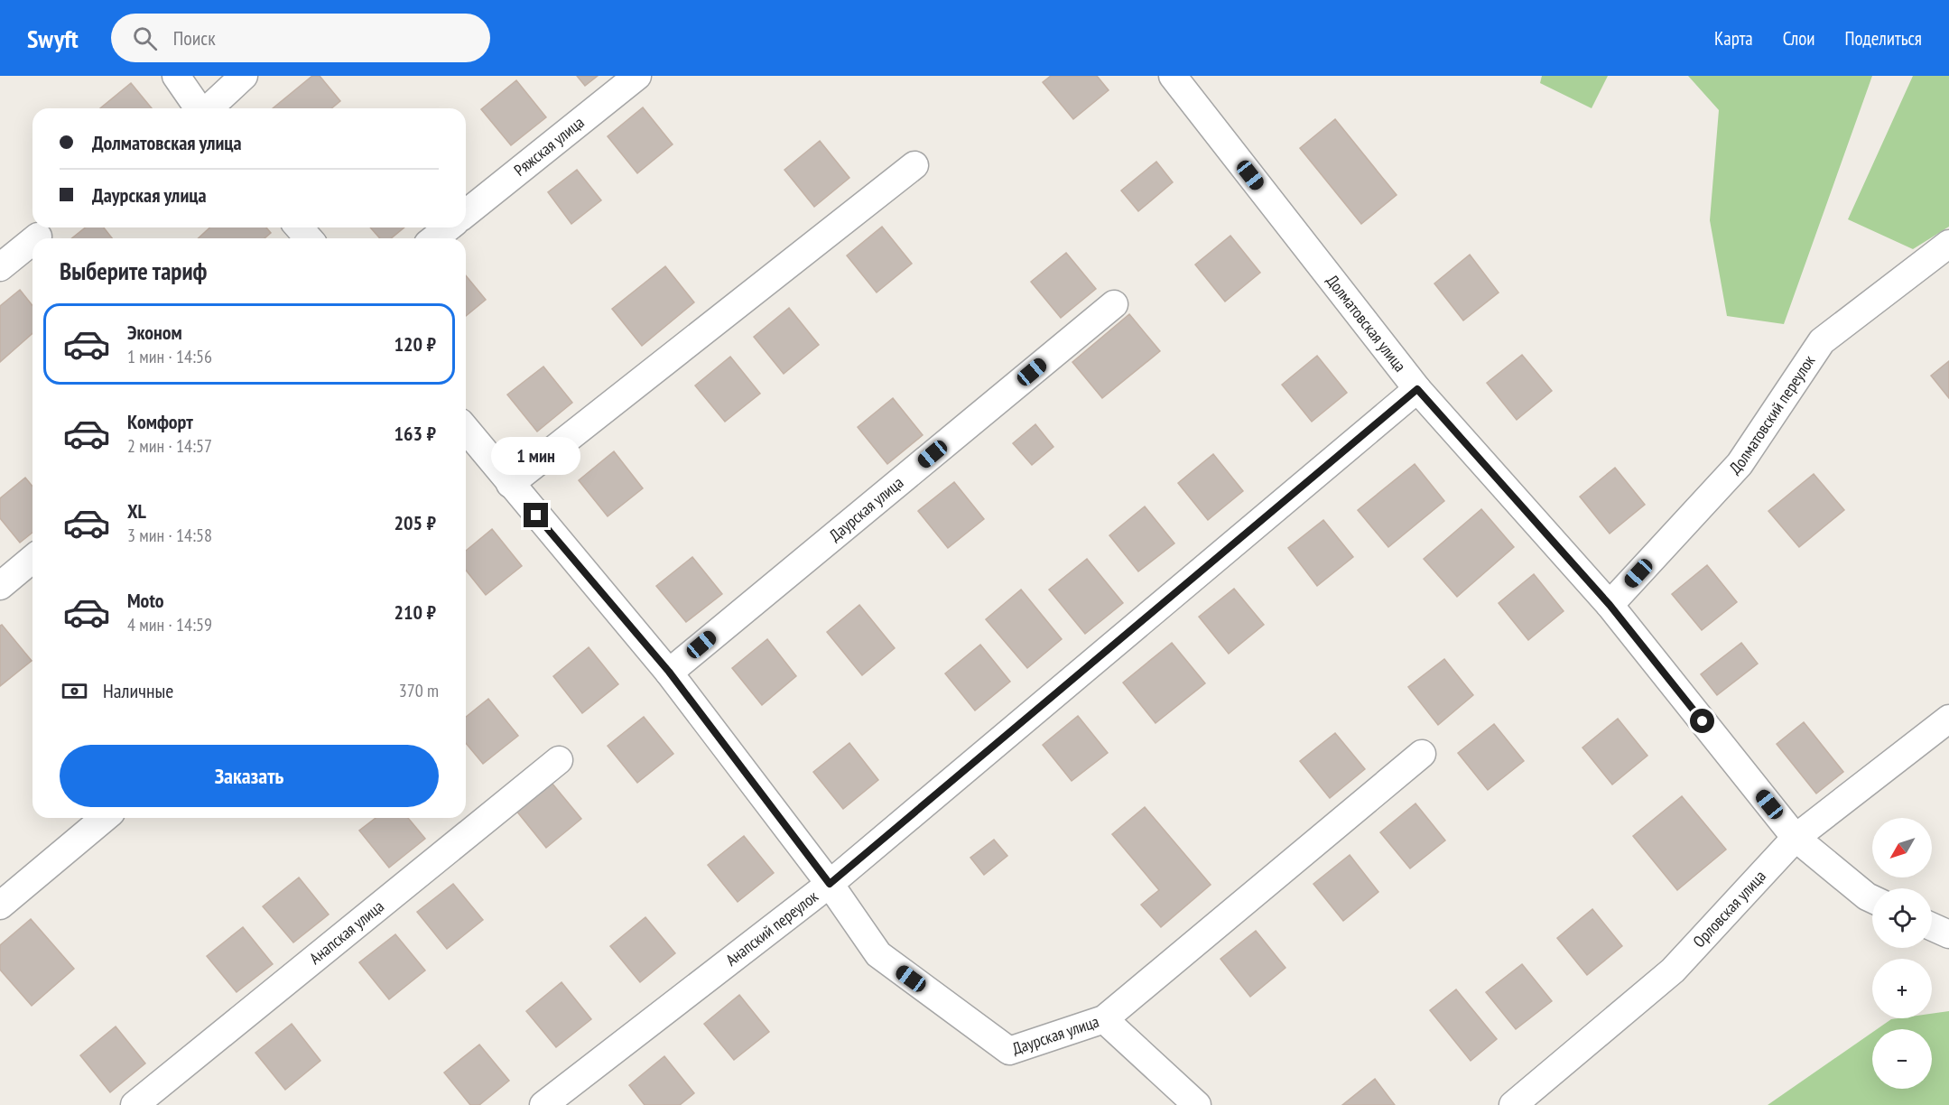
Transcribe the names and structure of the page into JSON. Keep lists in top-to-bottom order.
{
  "streets": {
    "street": [
      "Ряжская улица",
      "Долматовская улица",
      "Долматовский переулок",
      "Даурская улица",
      "Орловская улица",
      "Анапский переулок",
      "Анапская улица"
    ]
  },
  "crossings": [
    ["Долматовская улица", "Долматовский переулок"],
    ["Долматовская улица", "Орловская улица"],
    ["Долматовская улица", "Анапский переулок"],
    ["Даурская улица", "Анапский переулок"]
  ],
  "north": "bottom left",
  "page": {
    "header": "Swyft",
    "search": "Поиск",
    "nav": ["Карта", "Слои", "Поделиться"],
    "banner": ["Долматовская улица", "Даурская улица"],
    "heading": "Выберите тариф",
    "list": [
      {
        "name": "Эконом",
        "note": "1 мин · 14:56",
        "value": "120 ₽"
      },
      {
        "name": "Комфорт",
        "note": "2 мин · 14:57",
        "value": "163 ₽"
      },
      {
        "name": "XL",
        "note": "3 мин · 14:58",
        "value": "205 ₽"
      },
      {
        "name": "Moto",
        "note": "4 мин · 14:59",
        "value": "210 ₽"
      }
    ],
    "bubble": "1 мин",
    "pay": ["Наличные", "370 m"],
    "buttons": "Заказать",
    "map_buttons": ["+", "−"]
  }
}
